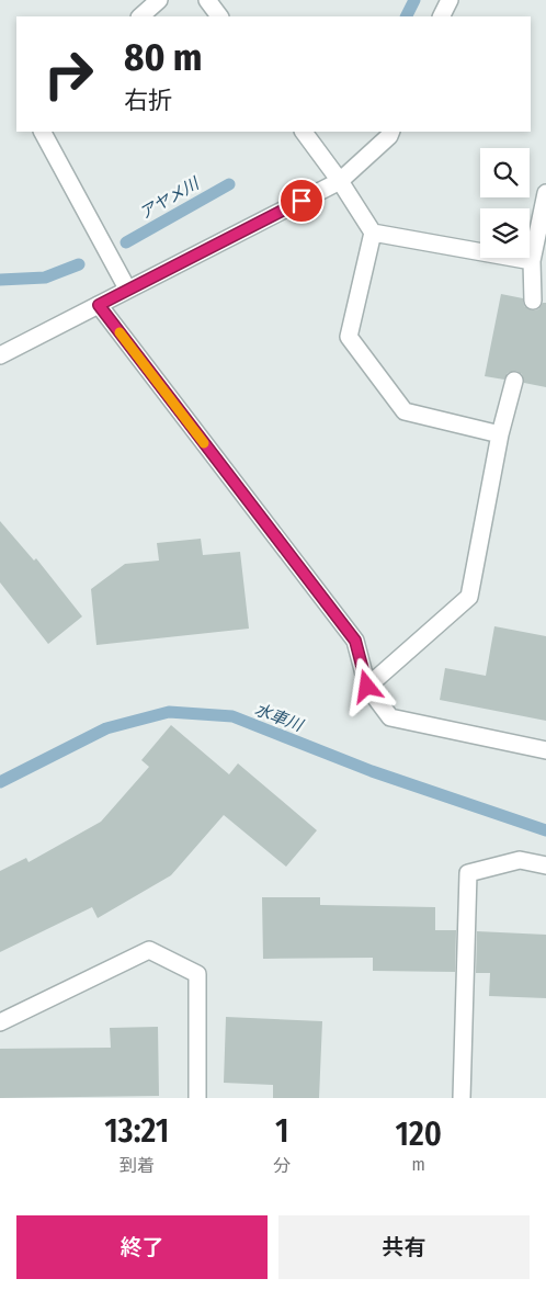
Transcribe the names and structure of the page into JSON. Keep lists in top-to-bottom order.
{
  "water": ["アヤメ川", "水車川"],
  "page": {
    "turn": ["80 m", "右折"],
    "eta": [
      "13:21",
      "到着",
      "1",
      "分",
      "120",
      "m"
    ],
    "buttons": ["終了", "共有"]
  }
}
